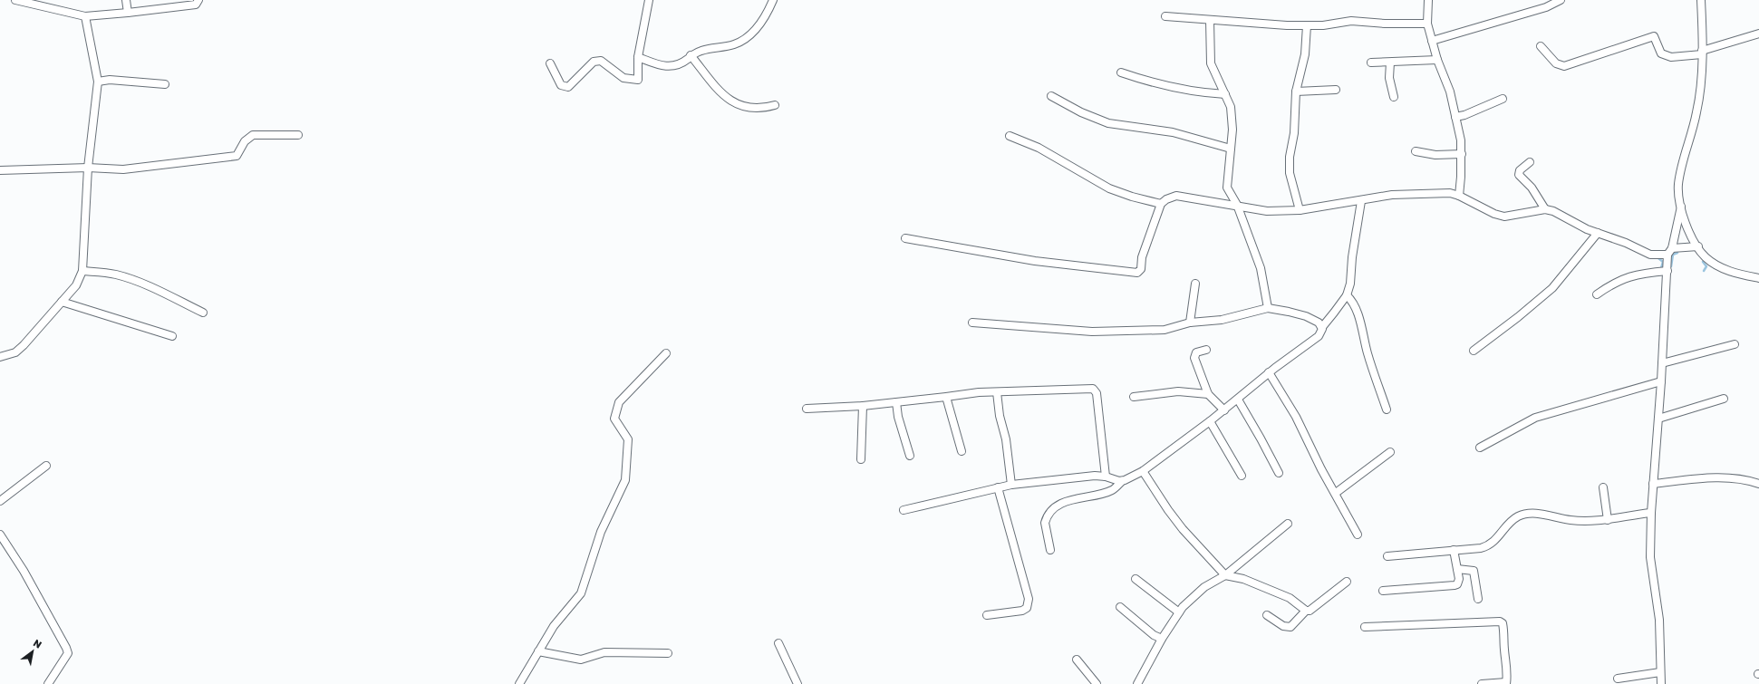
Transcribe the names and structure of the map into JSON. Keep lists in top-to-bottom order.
{
  "north": "top right"
}
